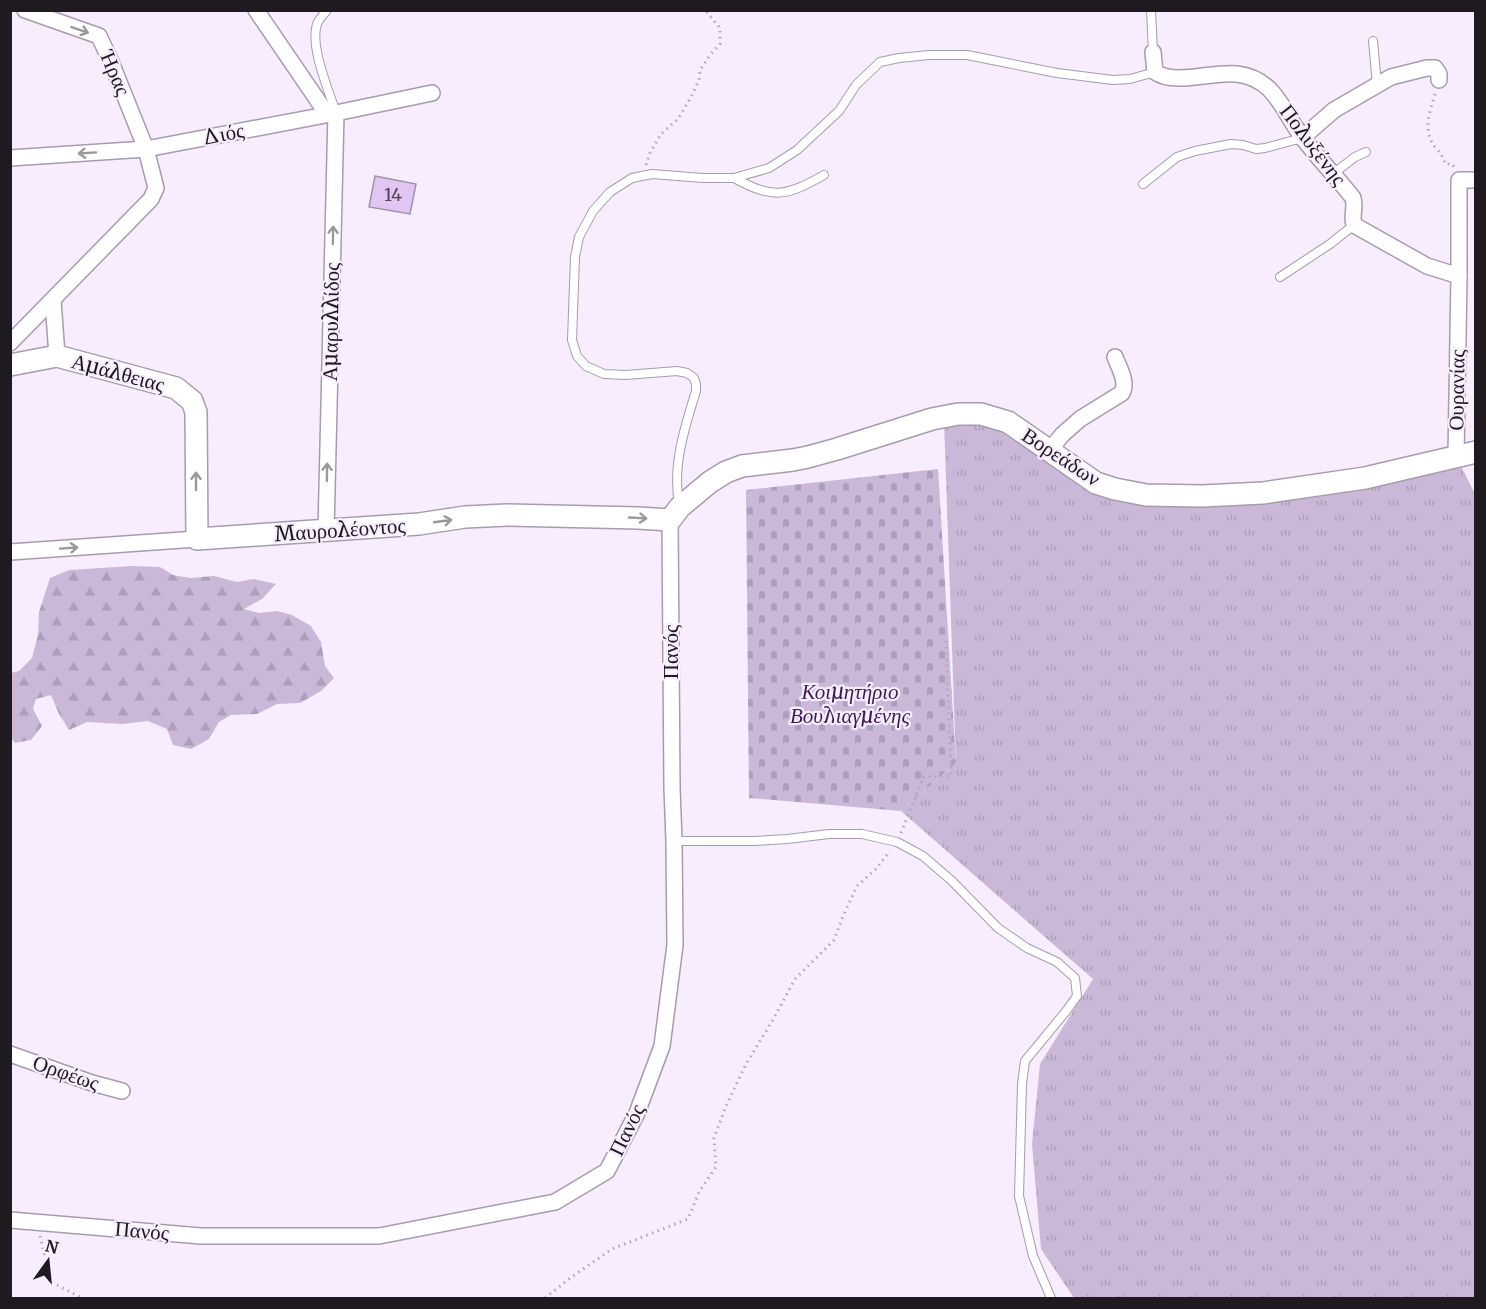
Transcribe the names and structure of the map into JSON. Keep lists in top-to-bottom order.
{
  "streets": {
    "street": [
      "Ήρας",
      "Διός",
      "Πολυξένης",
      "Αμαρυλλίδος",
      "Αμάλθειας",
      "Ουρανίας",
      "Βορεάδων",
      "Μαυρολέοντος",
      "Πανός",
      "Ορφέως"
    ]
  },
  "crossings": [
    ["Ήρας", "Διός"],
    ["Διός", "Αμαρυλλίδος"],
    ["Αμαρυλλίδος", "Μαυρολέοντος"],
    ["Αμάλθειας", "Μαυρολέοντος"],
    ["Ουρανίας", "Βορεάδων"],
    ["Βορεάδων", "Μαυρολέοντος"],
    ["Βορεάδων", "Πανός"],
    ["Μαυρολέοντος", "Πανός"]
  ],
  "one_way": [
    "Ήρας",
    "Αμαρυλλίδος",
    "Αμάλθειας",
    "Μαυρολέοντος"
  ],
  "parks": ["Κοιμητήριο Βουλιαγμένης"],
  "house_numbers": ["14"],
  "north": "top"
}
